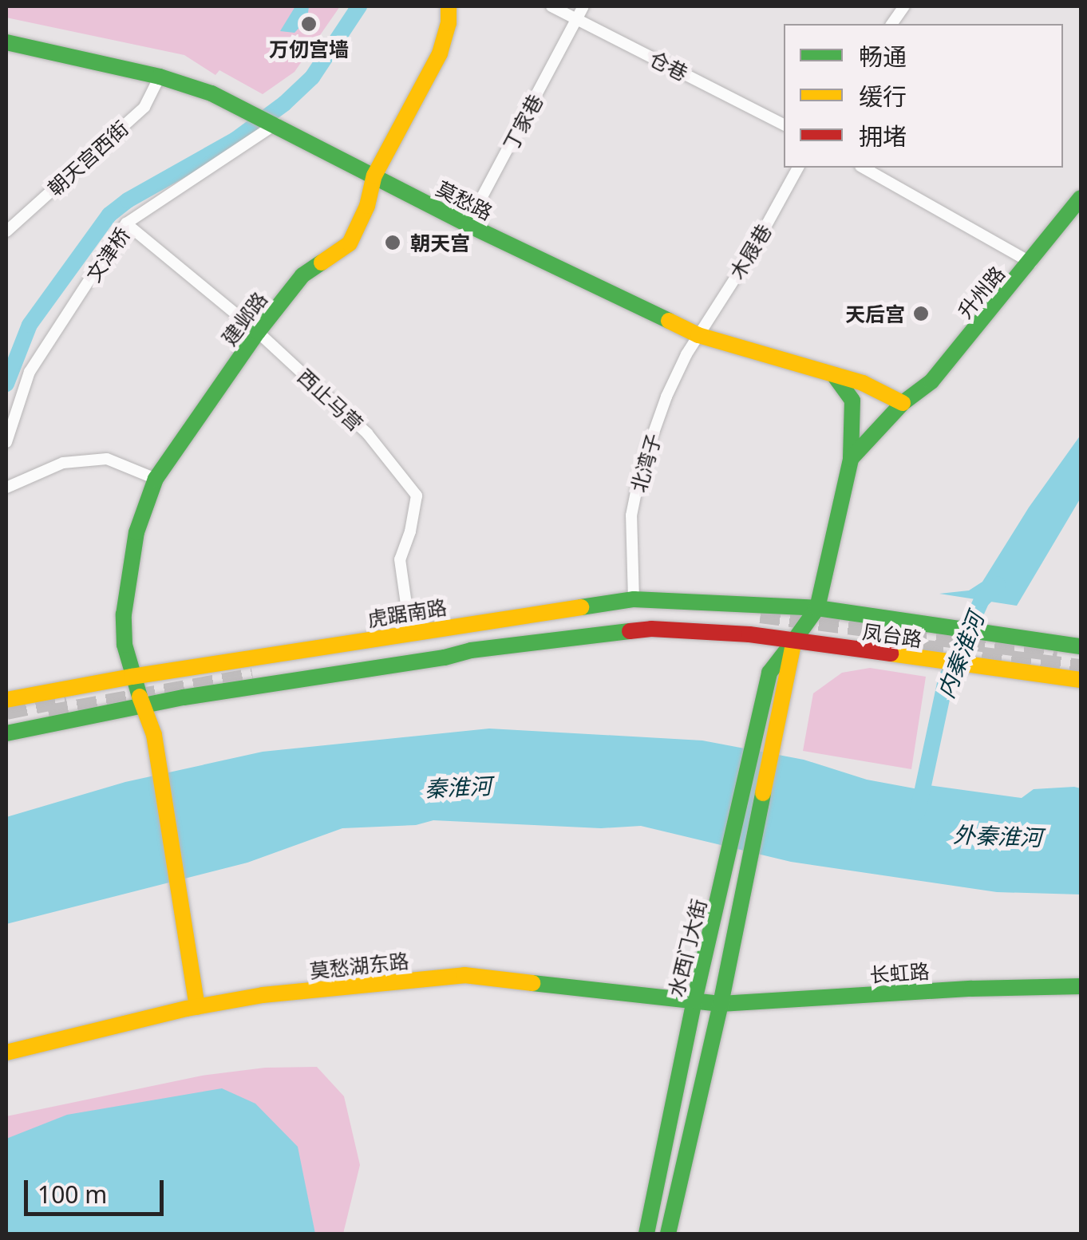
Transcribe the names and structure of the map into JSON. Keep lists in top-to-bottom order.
{
  "streets": {
    "main road": [
      "莫愁路",
      "升州路",
      "建邺路",
      "虎踞南路",
      "凤台路",
      "水西门大街",
      "莫愁湖东路",
      "长虹路"
    ],
    "street": [
      "仓巷",
      "丁家巷",
      "朝天宫西街",
      "木屐巷",
      "文津桥",
      "西止马营",
      "北湾子"
    ]
  },
  "crossings": [
    ["仓巷", "丁家巷"],
    ["丁家巷", "莫愁路"],
    ["朝天宫西街", "莫愁路"],
    ["莫愁路", "木屐巷"],
    ["莫愁路", "文津桥"],
    ["莫愁路", "升州路"],
    ["莫愁路", "建邺路"],
    ["莫愁路", "北湾子"],
    ["木屐巷", "北湾子"],
    ["文津桥", "西止马营"],
    ["建邺路", "西止马营"],
    ["建邺路", "虎踞南路"],
    ["建邺路", "莫愁湖东路"],
    ["西止马营", "虎踞南路"],
    ["北湾子", "虎踞南路"],
    ["虎踞南路", "凤台路"],
    ["凤台路", "水西门大街"],
    ["水西门大街", "莫愁湖东路"],
    ["水西门大街", "长虹路"],
    ["莫愁湖东路", "长虹路"]
  ],
  "water": ["内秦淮河", "秦淮河", "外秦淮河"],
  "places": ["万仞宫墙", "朝天宫", "天后宫"],
  "legend": ["畅通", "缓行", "拥堵"],
  "scale_bar": "100 m"
}
